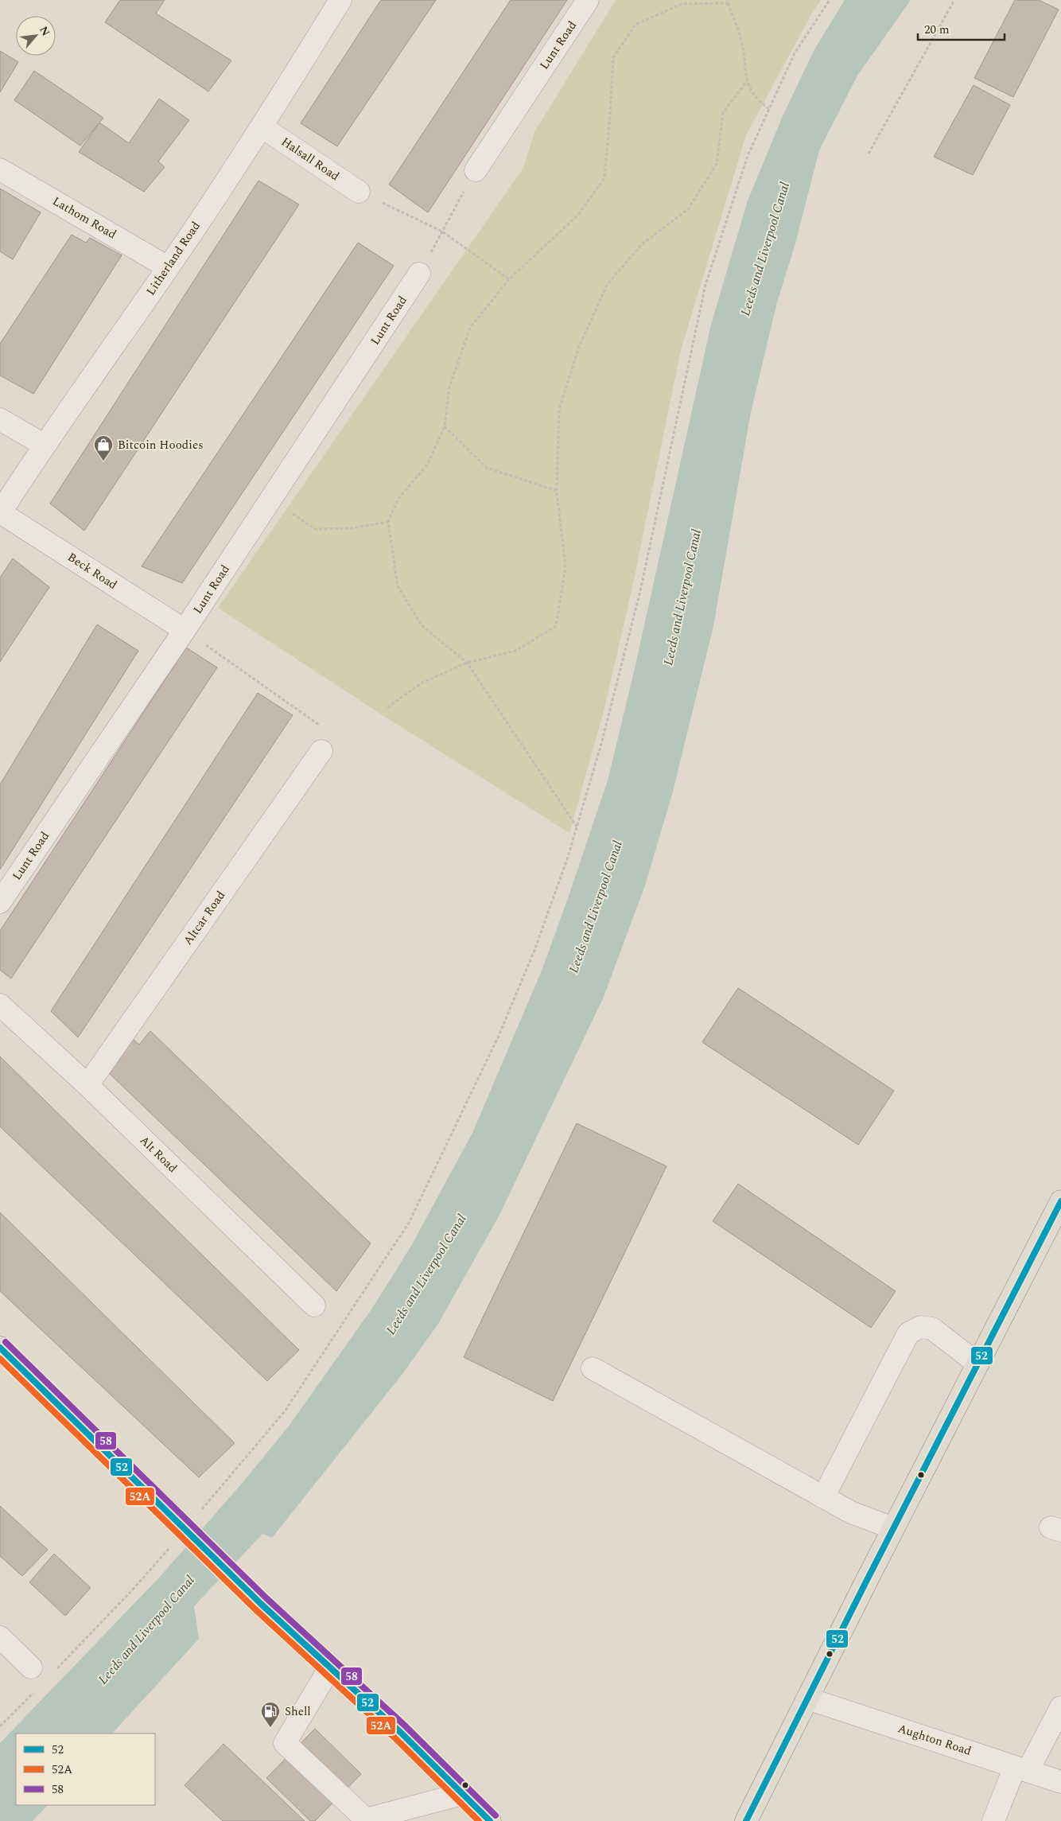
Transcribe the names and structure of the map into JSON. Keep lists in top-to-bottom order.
{
  "streets": {
    "street": [
      "Lunt Road",
      "Halsall Road",
      "Lathom Road",
      "Litherland Road",
      "Beck Road",
      "Altcar Road",
      "Alt Road",
      "Aughton Road"
    ]
  },
  "crossings": [
    ["Lunt Road", "Beck Road"],
    ["Halsall Road", "Litherland Road"],
    ["Lathom Road", "Litherland Road"],
    ["Litherland Road", "Beck Road"],
    ["Altcar Road", "Alt Road"]
  ],
  "water": ["Leeds and Liverpool Canal"],
  "places": {
    "shop": ["Bitcoin Hoodies"],
    "fuel station": ["Shell"]
  },
  "lines": ["transit line 52", "transit line 58", "transit line 52A"],
  "legend": ["52", "52A", "58"],
  "scale_bar": "20 m",
  "north": "top right"
}
